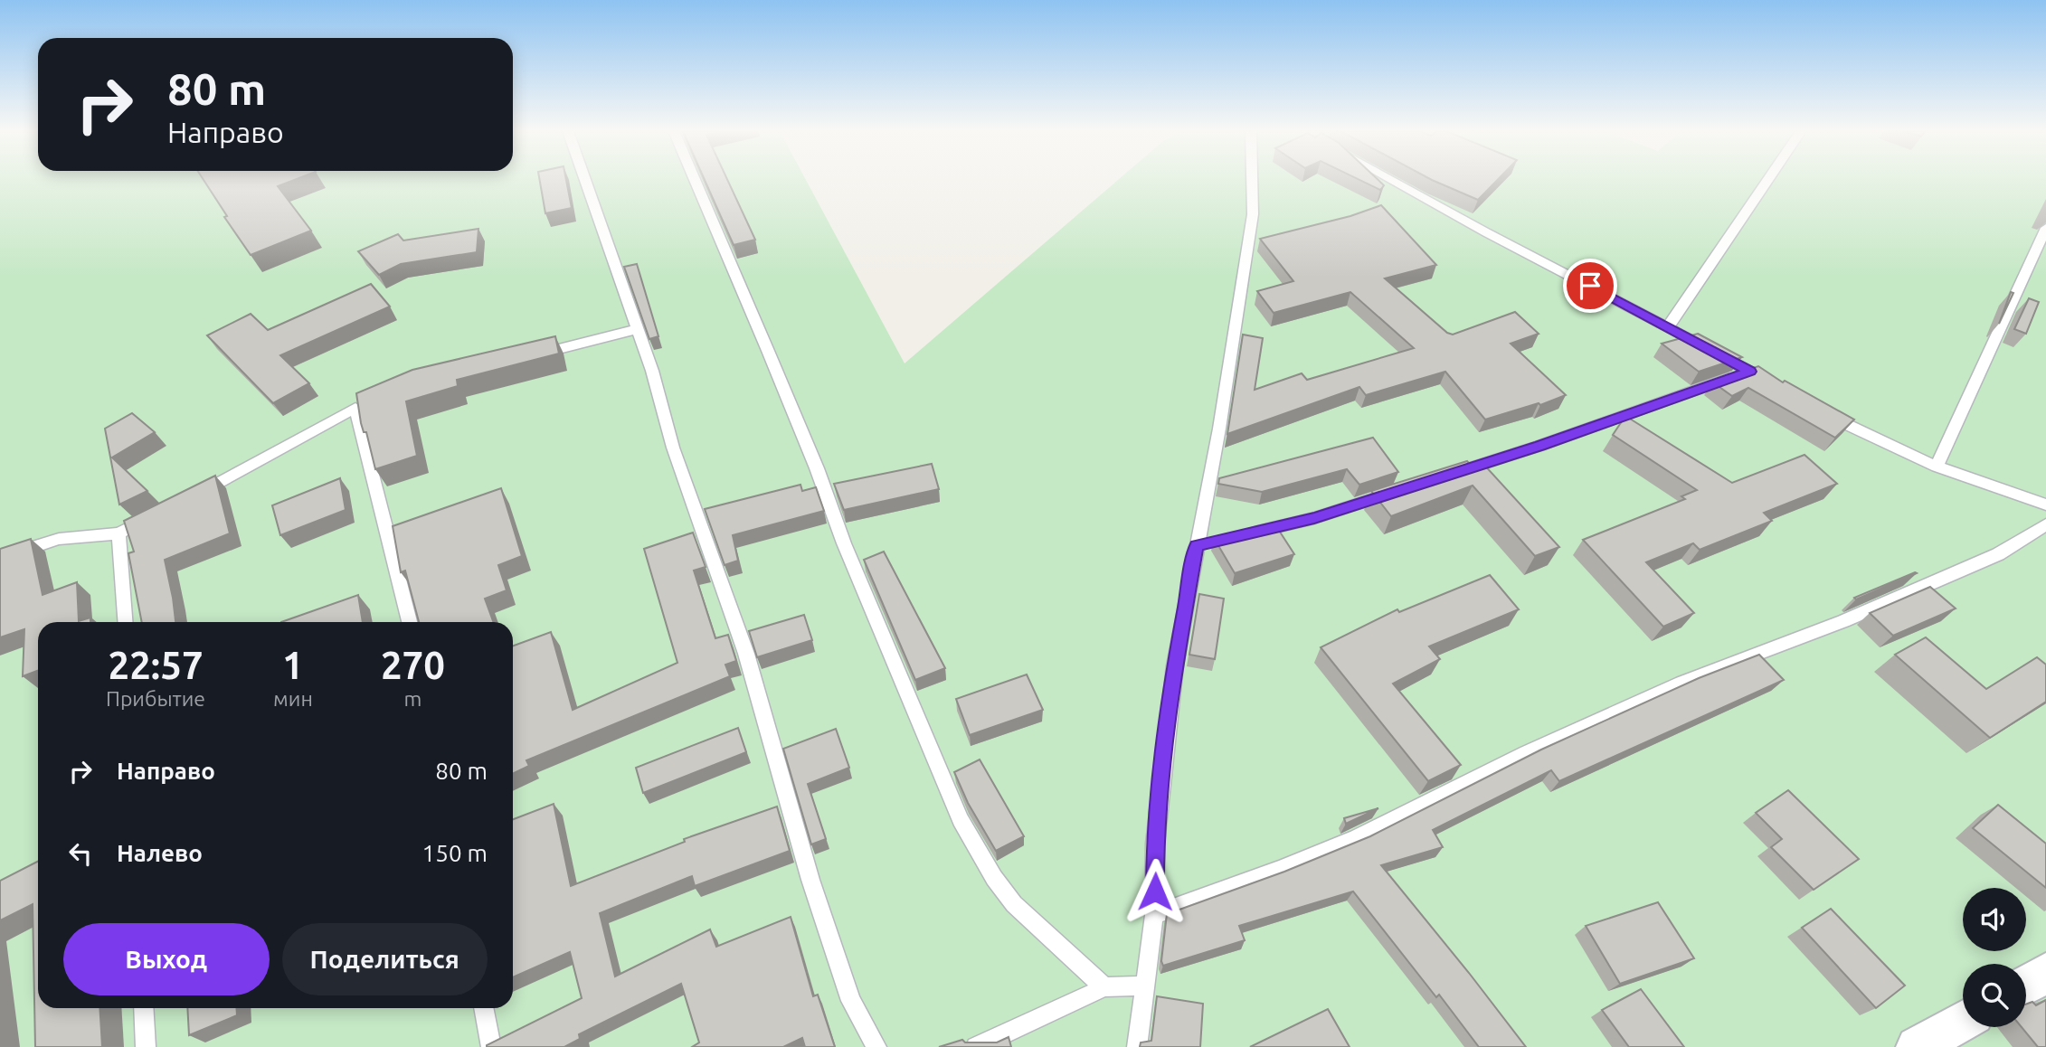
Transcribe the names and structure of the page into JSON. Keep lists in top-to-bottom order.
{
  "page": {
    "turn": ["80 m", "Направо"],
    "eta": [
      "22:57",
      "Прибытие",
      "1",
      "мин",
      "270",
      "m"
    ],
    "list": [
      {
        "name": "Направо",
        "value": "80 m"
      },
      {
        "name": "Налево",
        "value": "150 m"
      }
    ],
    "buttons": ["Выход", "Поделиться"]
  }
}
